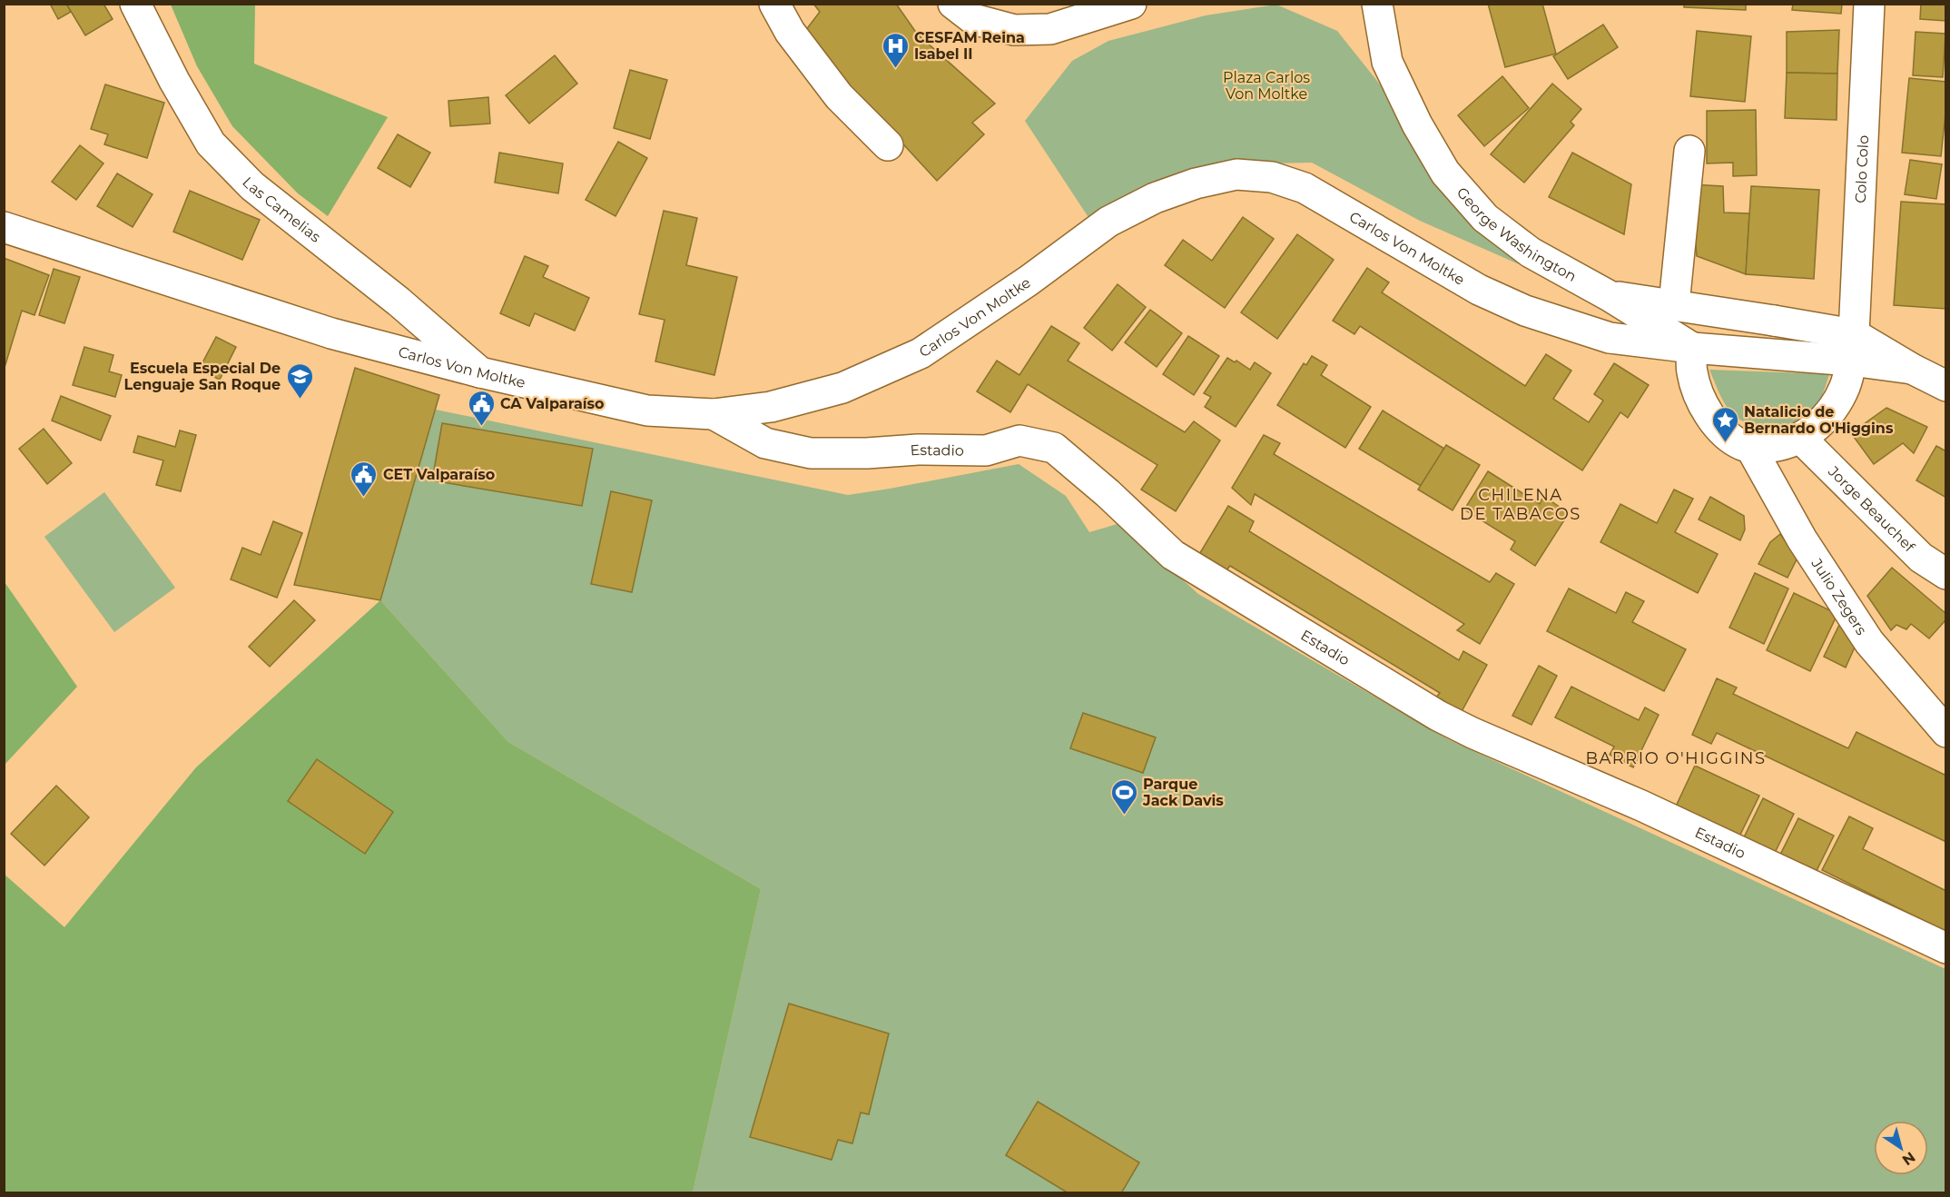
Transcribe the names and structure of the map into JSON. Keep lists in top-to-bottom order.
{
  "streets": {
    "street": [
      "Colo Colo",
      "Las Camelias",
      "George Washington",
      "Carlos Von Moltke",
      "Estadio",
      "Jorge Beauchef",
      "Julio Zegers"
    ]
  },
  "crossings": [
    ["Colo Colo", "Carlos Von Moltke"],
    ["Colo Colo", "Jorge Beauchef"],
    ["Las Camelias", "Carlos Von Moltke"],
    ["George Washington", "Carlos Von Moltke"],
    ["Carlos Von Moltke", "Estadio"]
  ],
  "districts": ["CHILENA DE TABACOS", "BARRIO O'HIGGINS"],
  "parks": ["Plaza Carlos Von Moltke"],
  "places": {
    "hospital": ["CESFAM Reina Isabel II"],
    "school or university": ["Escuela Especial De Lenguaje San Roque"],
    "public building": ["CA Valparaíso", "CET Valparaíso"],
    "place": ["Natalicio de Bernardo O'Higgins"],
    "sports": ["Parque Jack Davis"]
  },
  "north": "bottom right"
}
